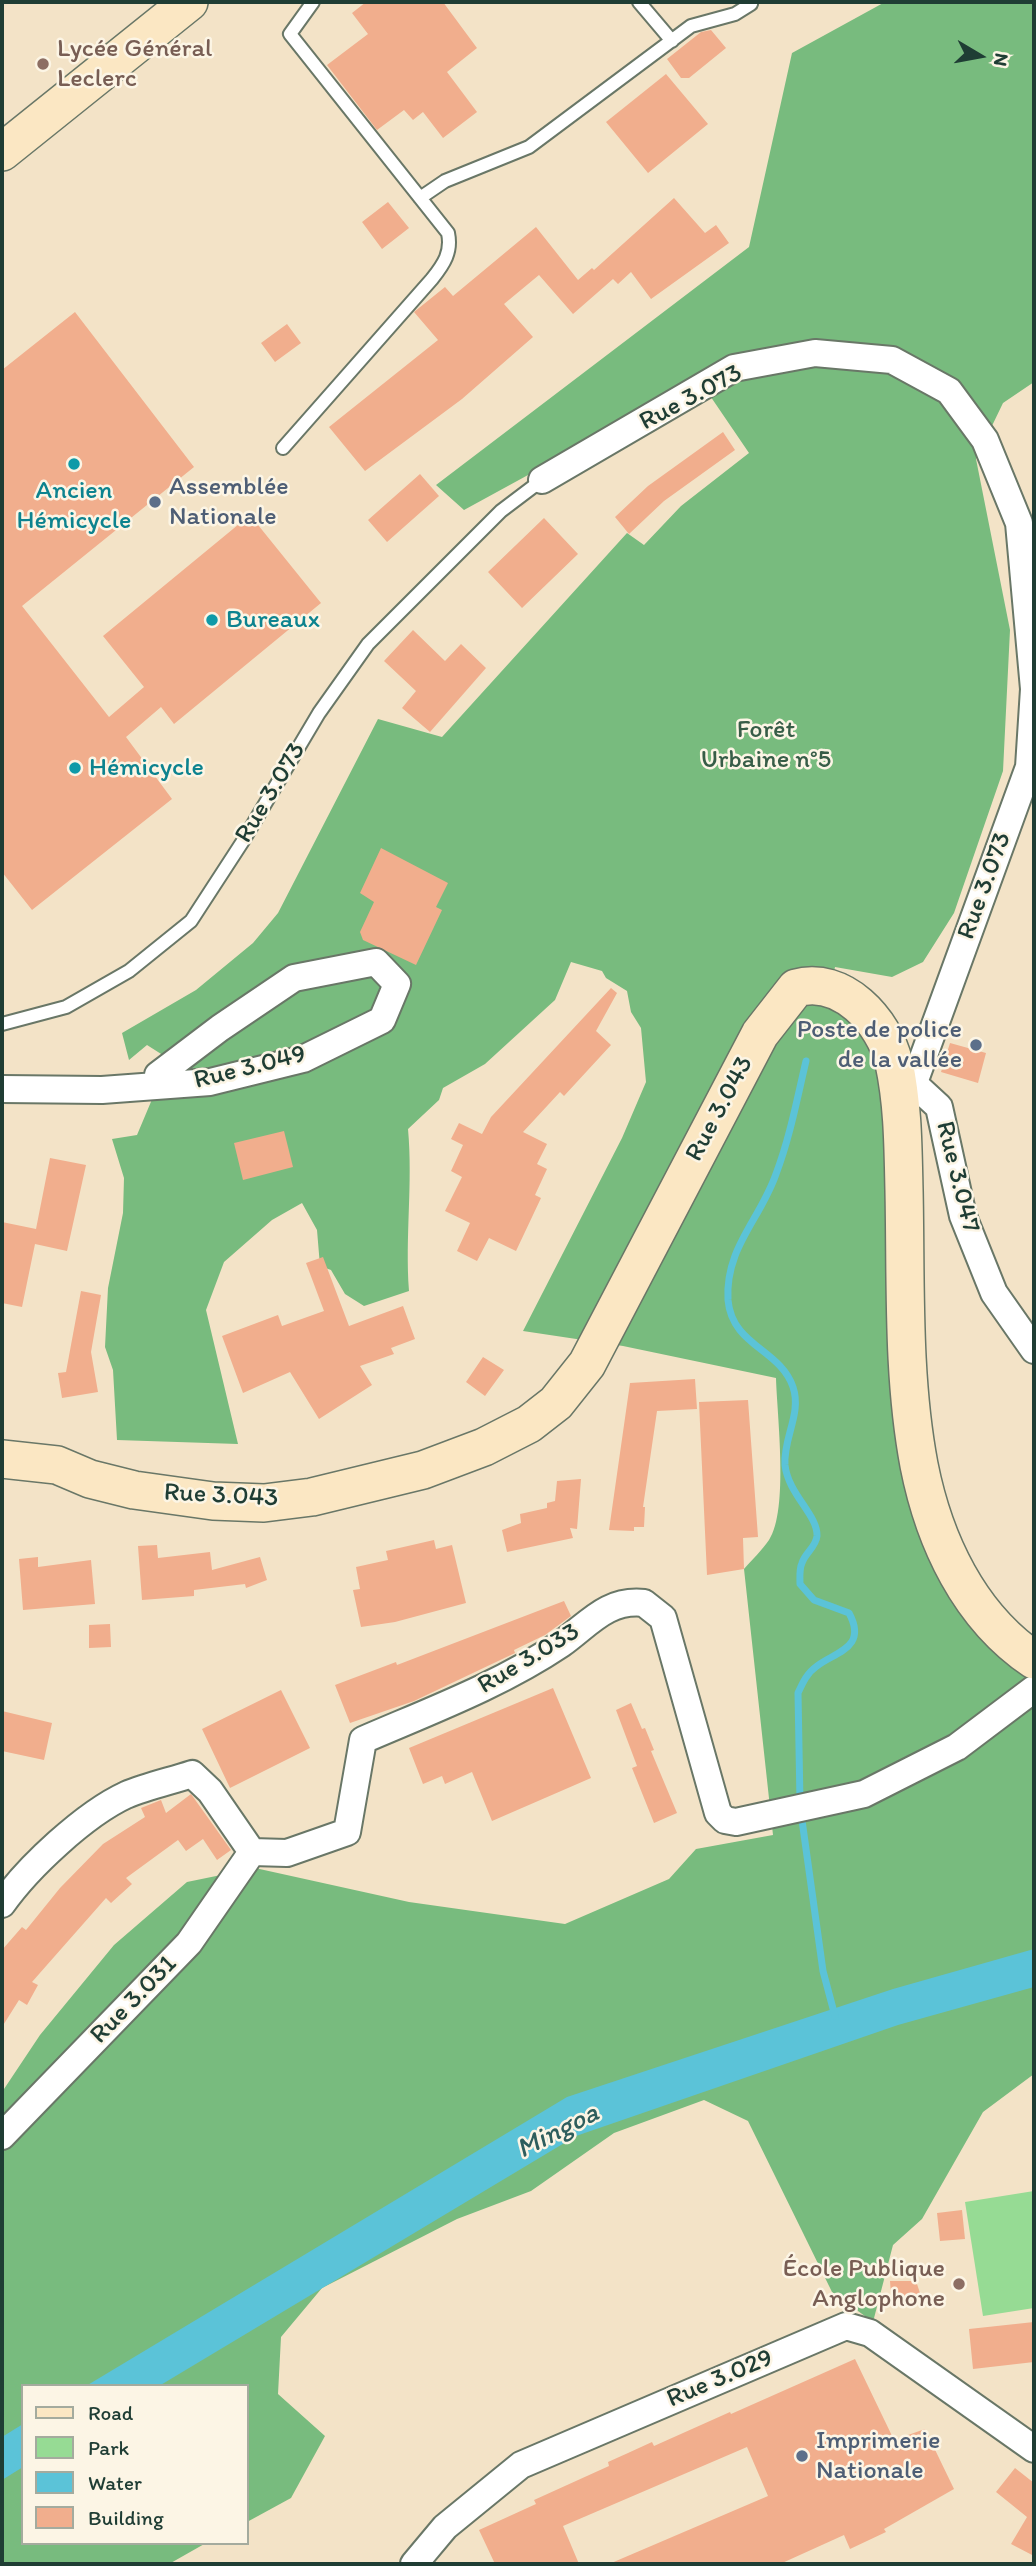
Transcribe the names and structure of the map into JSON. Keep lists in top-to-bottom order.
{
  "streets": {
    "street": [
      "Rue 3.073",
      "Rue 3.049",
      "Rue 3.043",
      "Rue 3.047",
      "Rue 3.033",
      "Rue 3.031",
      "Rue 3.029"
    ]
  },
  "crossings": [
    ["Rue 3.073", "Rue 3.043"],
    ["Rue 3.073", "Rue 3.047"],
    ["Rue 3.043", "Rue 3.047"],
    ["Rue 3.033", "Rue 3.031"]
  ],
  "water": ["Mingoa"],
  "parks": ["Forêt Urbaine n°5"],
  "places": [
    "Lycée Général Leclerc",
    "Ancien Hémicycle",
    "Assemblée Nationale",
    "Bureaux",
    "Hémicycle",
    "Poste de police de la vallée",
    "École Publique Anglophone",
    "Imprimerie Nationale"
  ],
  "legend": [
    "Road",
    "Park",
    "Water",
    "Building"
  ],
  "north": "right"
}
